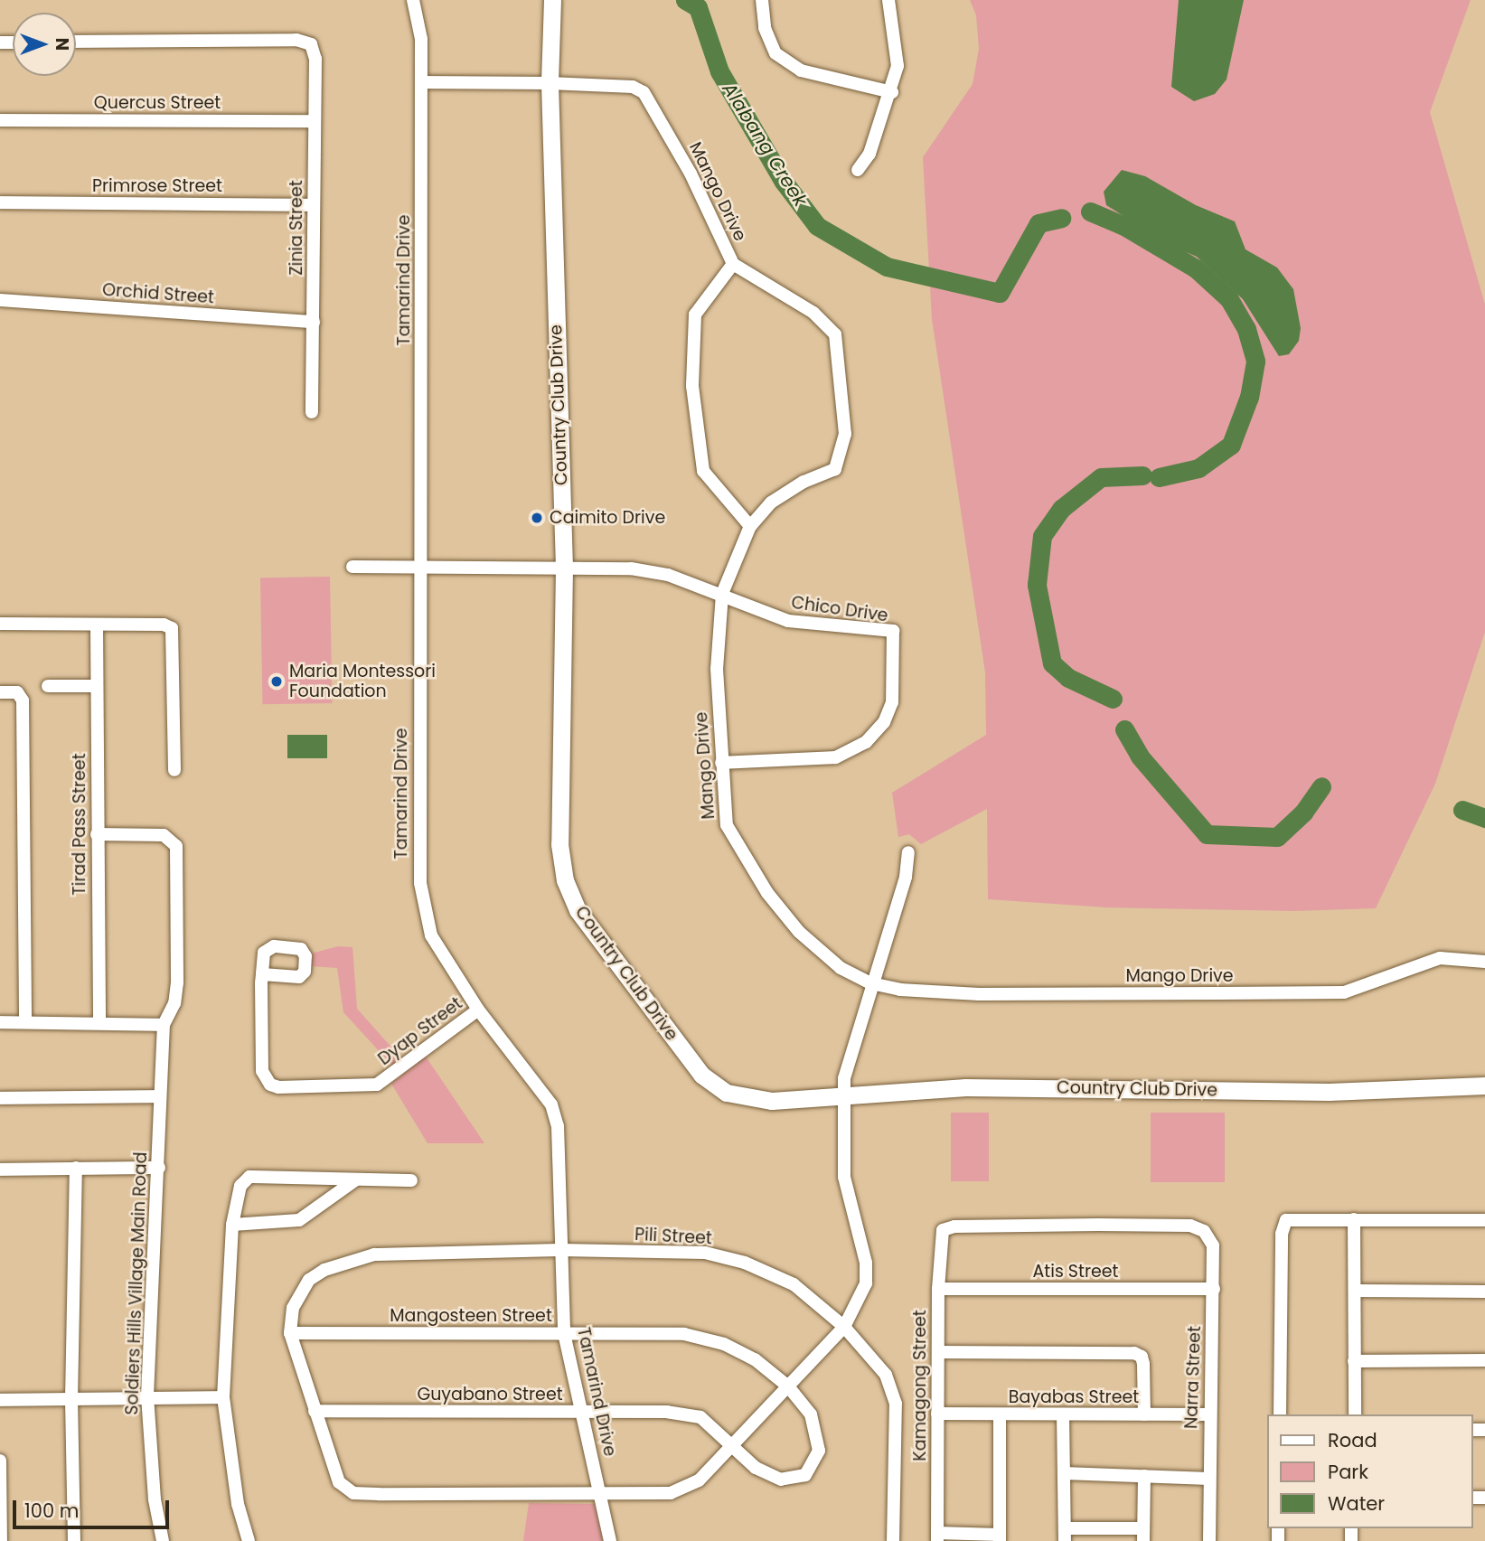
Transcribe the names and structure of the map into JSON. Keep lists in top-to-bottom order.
{
  "streets": {
    "street": [
      "Quercus Street",
      "Primrose Street",
      "Mango Drive",
      "Zinia Street",
      "Tamarind Drive",
      "Orchid Street",
      "Country Club Drive",
      "Chico Drive",
      "Tirad Pass Street",
      "Dyap Street",
      "Pili Street",
      "Atis Street",
      "Soldiers Hills Village Main Road",
      "Mangosteen Street",
      "Narra Street",
      "Kamagong Street",
      "Guyabano Street",
      "Bayabas Street"
    ]
  },
  "crossings": [
    ["Quercus Street", "Zinia Street"],
    ["Primrose Street", "Zinia Street"],
    ["Mango Drive", "Country Club Drive"],
    ["Mango Drive", "Chico Drive"],
    ["Zinia Street", "Orchid Street"],
    ["Tamarind Drive", "Dyap Street"],
    ["Tamarind Drive", "Pili Street"],
    ["Tamarind Drive", "Mangosteen Street"],
    ["Tamarind Drive", "Guyabano Street"],
    ["Country Club Drive", "Chico Drive"],
    ["Tirad Pass Street", "Soldiers Hills Village Main Road"],
    ["Pili Street", "Mangosteen Street"],
    ["Pili Street", "Guyabano Street"],
    ["Atis Street", "Narra Street"],
    ["Atis Street", "Kamagong Street"],
    ["Mangosteen Street", "Guyabano Street"],
    ["Narra Street", "Kamagong Street"],
    ["Narra Street", "Bayabas Street"],
    ["Kamagong Street", "Bayabas Street"]
  ],
  "water": ["Alabang Creek"],
  "places": ["Caimito Drive", "Maria Montessori Foundation"],
  "legend": ["Road", "Park", "Water"],
  "scale_bar": "100 m",
  "north": "right"
}
